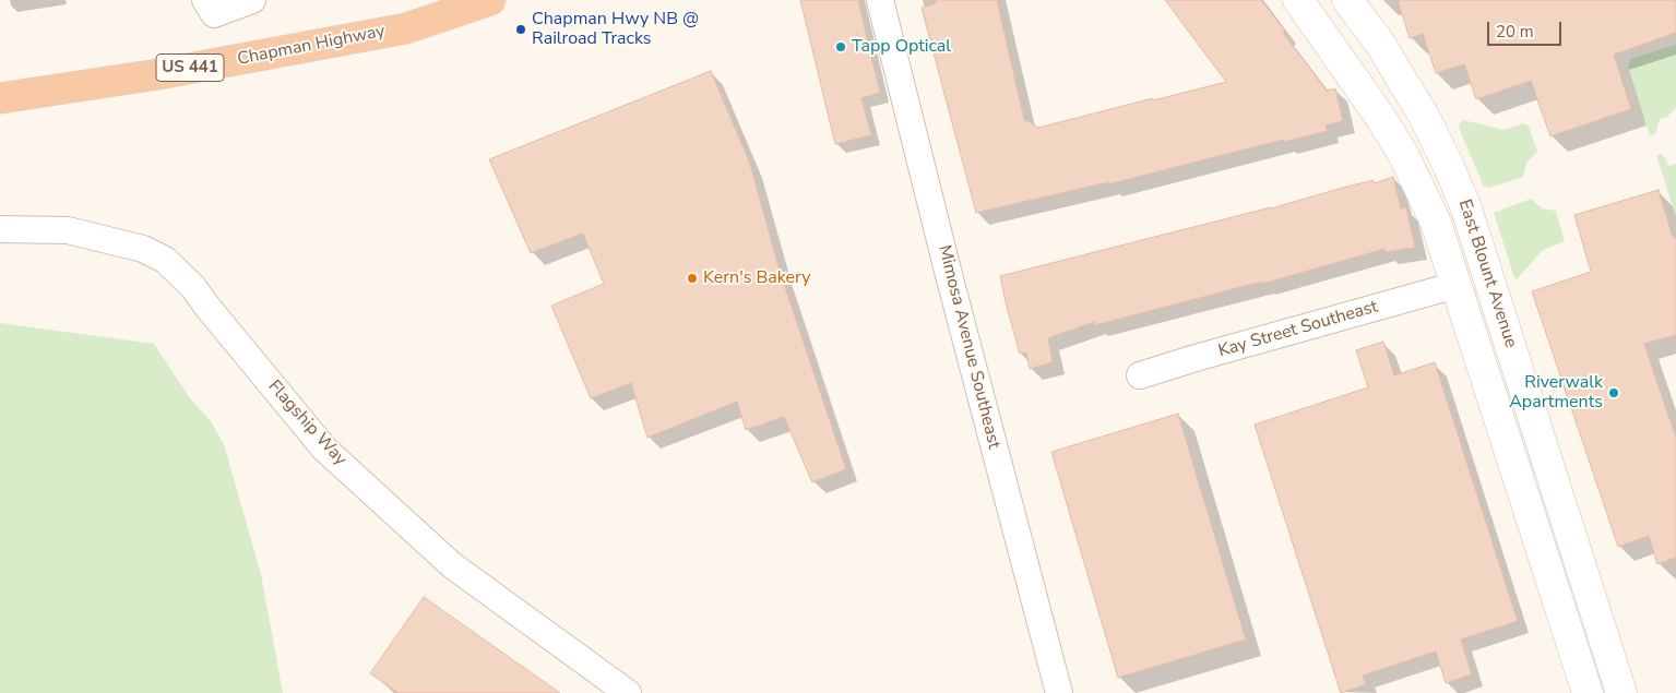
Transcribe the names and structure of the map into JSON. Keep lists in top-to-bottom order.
{
  "streets": {
    "highway": ["Chapman Highway", "US 441"],
    "main road": ["East Blount Avenue"],
    "street": ["Kay Street Southeast", "Mimosa Avenue Southeast", "Flagship Way"]
  },
  "places": [
    "Chapman Hwy NB @ Railroad Tracks",
    "Tapp Optical",
    "Kern's Bakery",
    "Riverwalk Apartments"
  ],
  "scale_bar": "20 m"
}
